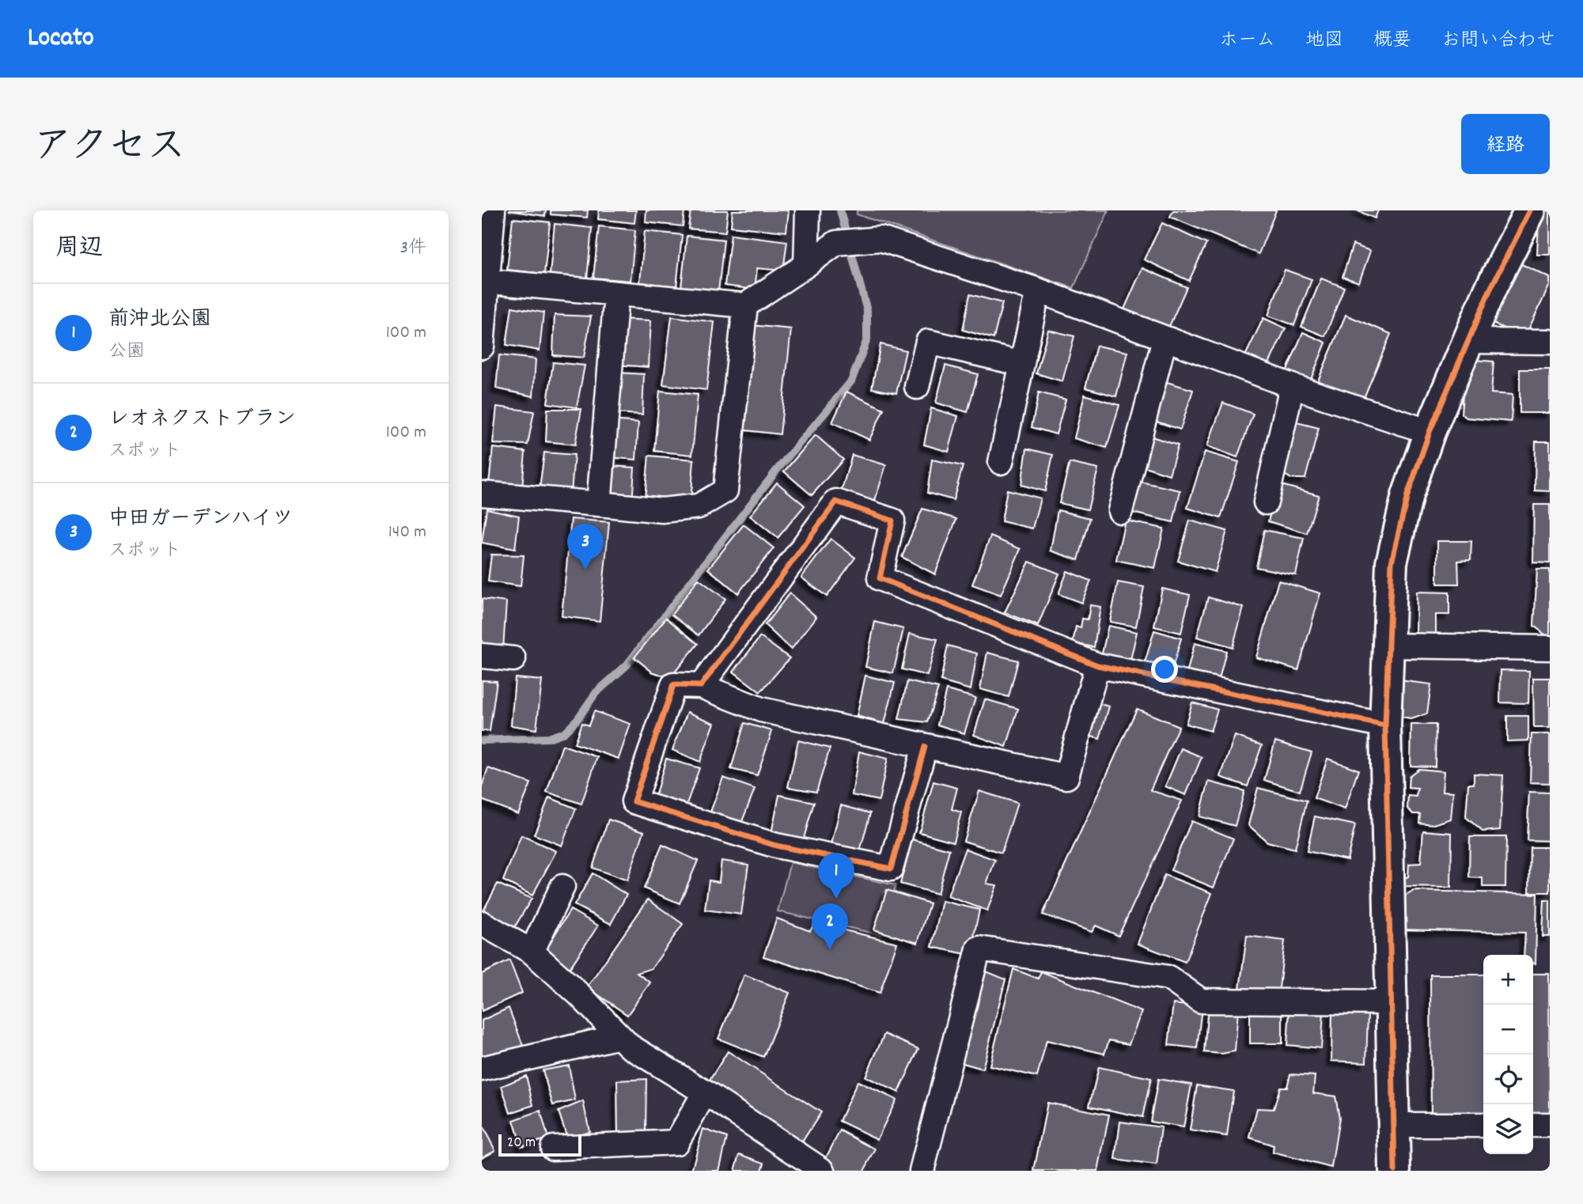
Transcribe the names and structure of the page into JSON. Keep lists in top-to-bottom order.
{
  "scale_bar": "20 m",
  "page": {
    "header": "Locato",
    "nav": [
      "ホーム",
      "地図",
      "概要",
      "お問い合わせ"
    ],
    "title": "アクセス",
    "buttons": "経路",
    "heading": ["周辺", "3件"],
    "list": [
      {
        "mark": "1",
        "name": "前沖北公園",
        "note": "公園",
        "value": "100 m"
      },
      {
        "mark": "2",
        "name": "レオネクストブラン",
        "note": "スポット",
        "value": "100 m"
      },
      {
        "mark": "3",
        "name": "中田ガーデンハイツ",
        "note": "スポット",
        "value": "140 m"
      }
    ],
    "pins": ["3", "1", "2"],
    "map_buttons": ["+", "−"],
    "scale": "20 m"
  }
}
